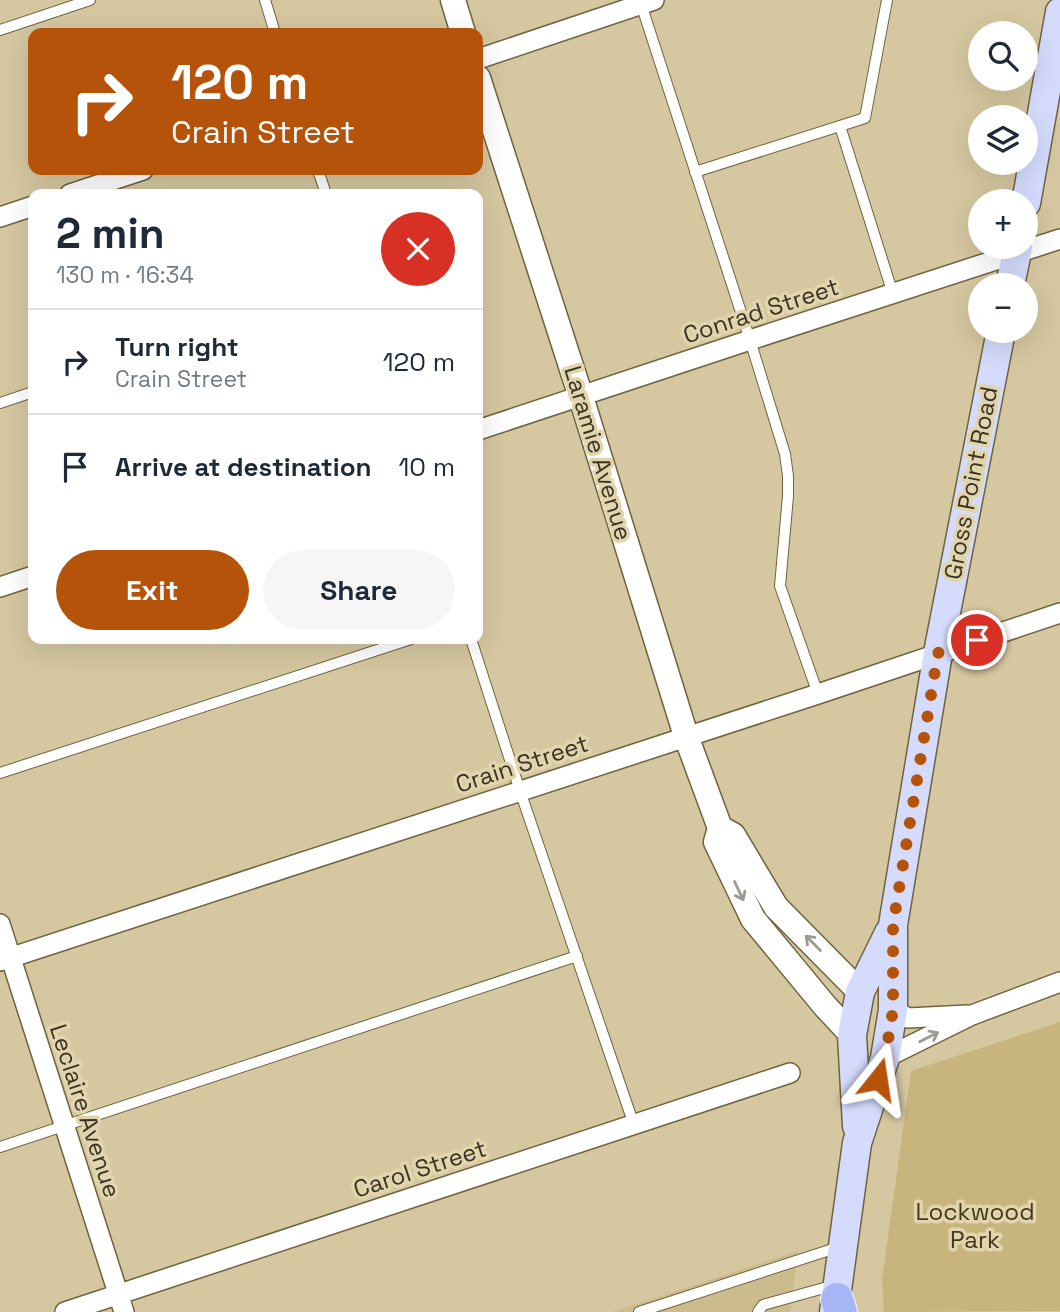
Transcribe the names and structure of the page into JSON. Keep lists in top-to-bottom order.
{
  "streets": {
    "main road": ["Gross Point Road"],
    "street": [
      "Conrad Street",
      "Laramie Avenue",
      "Crain Street",
      "Leclaire Avenue",
      "Carol Street"
    ]
  },
  "crossings": [
    ["Conrad Street", "Laramie Avenue"],
    ["Laramie Avenue", "Gross Point Road"],
    ["Laramie Avenue", "Crain Street"],
    ["Gross Point Road", "Crain Street"],
    ["Crain Street", "Leclaire Avenue"],
    ["Leclaire Avenue", "Carol Street"]
  ],
  "parks": ["Lockwood Park"],
  "page": {
    "map_buttons": ["+", "−"],
    "turn": ["120 m", "Crain Street"],
    "heading": ["2 min", "130 m · 16:34"],
    "list": [
      {
        "name": "Turn right",
        "note": "Crain Street",
        "value": "120 m"
      },
      {
        "name": "Arrive at destination",
        "value": "10 m"
      }
    ],
    "buttons": ["Exit", "Share"]
  }
}
